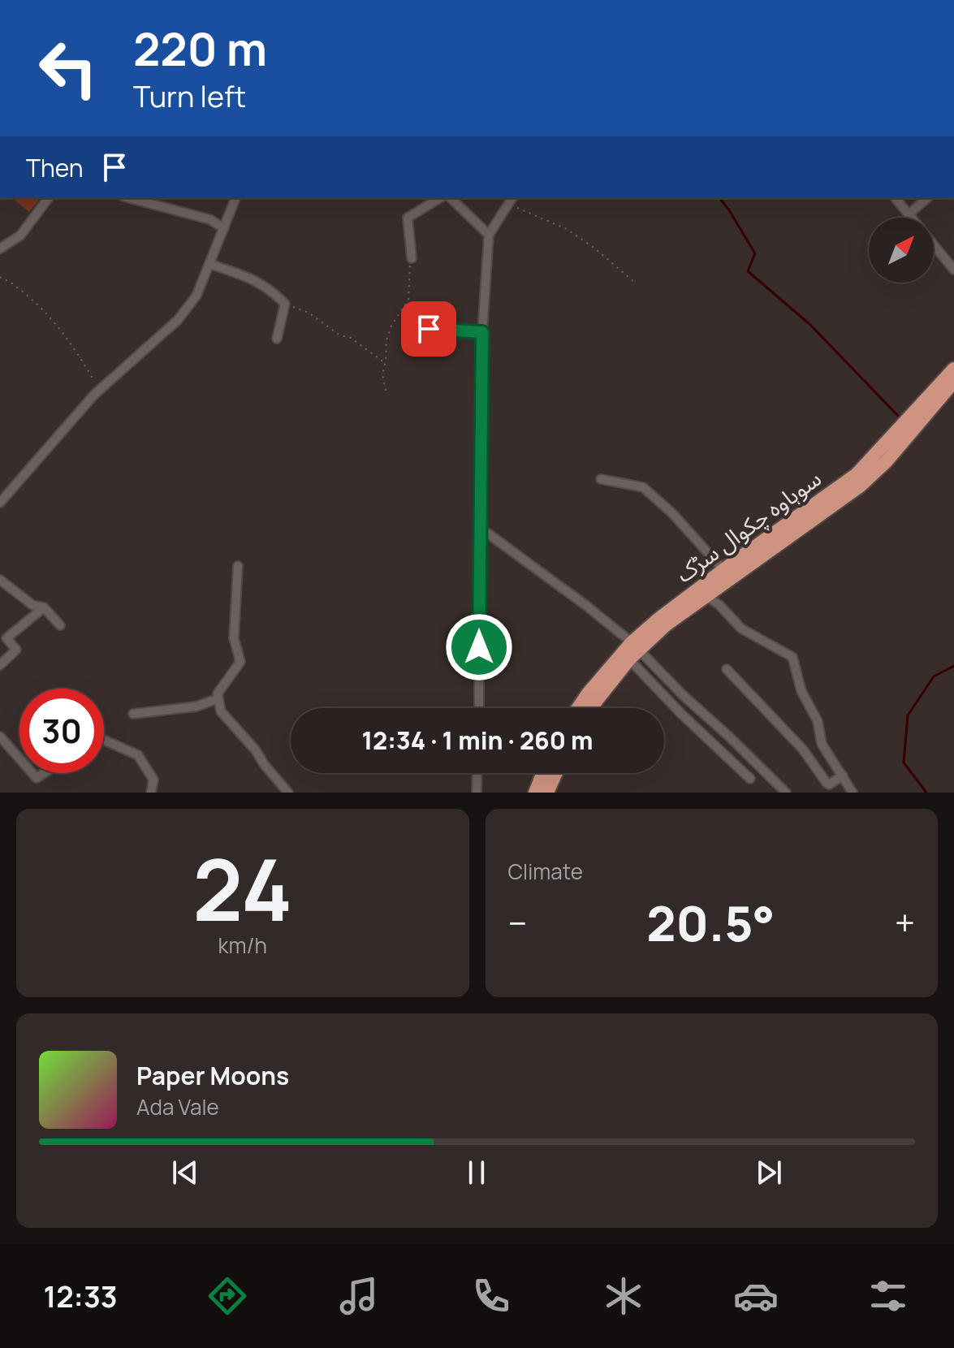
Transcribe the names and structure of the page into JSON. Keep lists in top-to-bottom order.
{
  "streets": {
    "highway": ["سوہاوہ چکوال سڑک"]
  },
  "north": "top right",
  "page": {
    "turn": ["220 m", "Turn left"],
    "then": "Then",
    "limit": "30",
    "trip": "12:34 · 1 min · 260 m",
    "tile": [
      ["24", "km/h"],
      "Climate"
    ],
    "heat": ["−", "20.5°", "+"],
    "song": ["Paper Moons", "Ada Vale"],
    "tabs": "12:33"
  }
}
